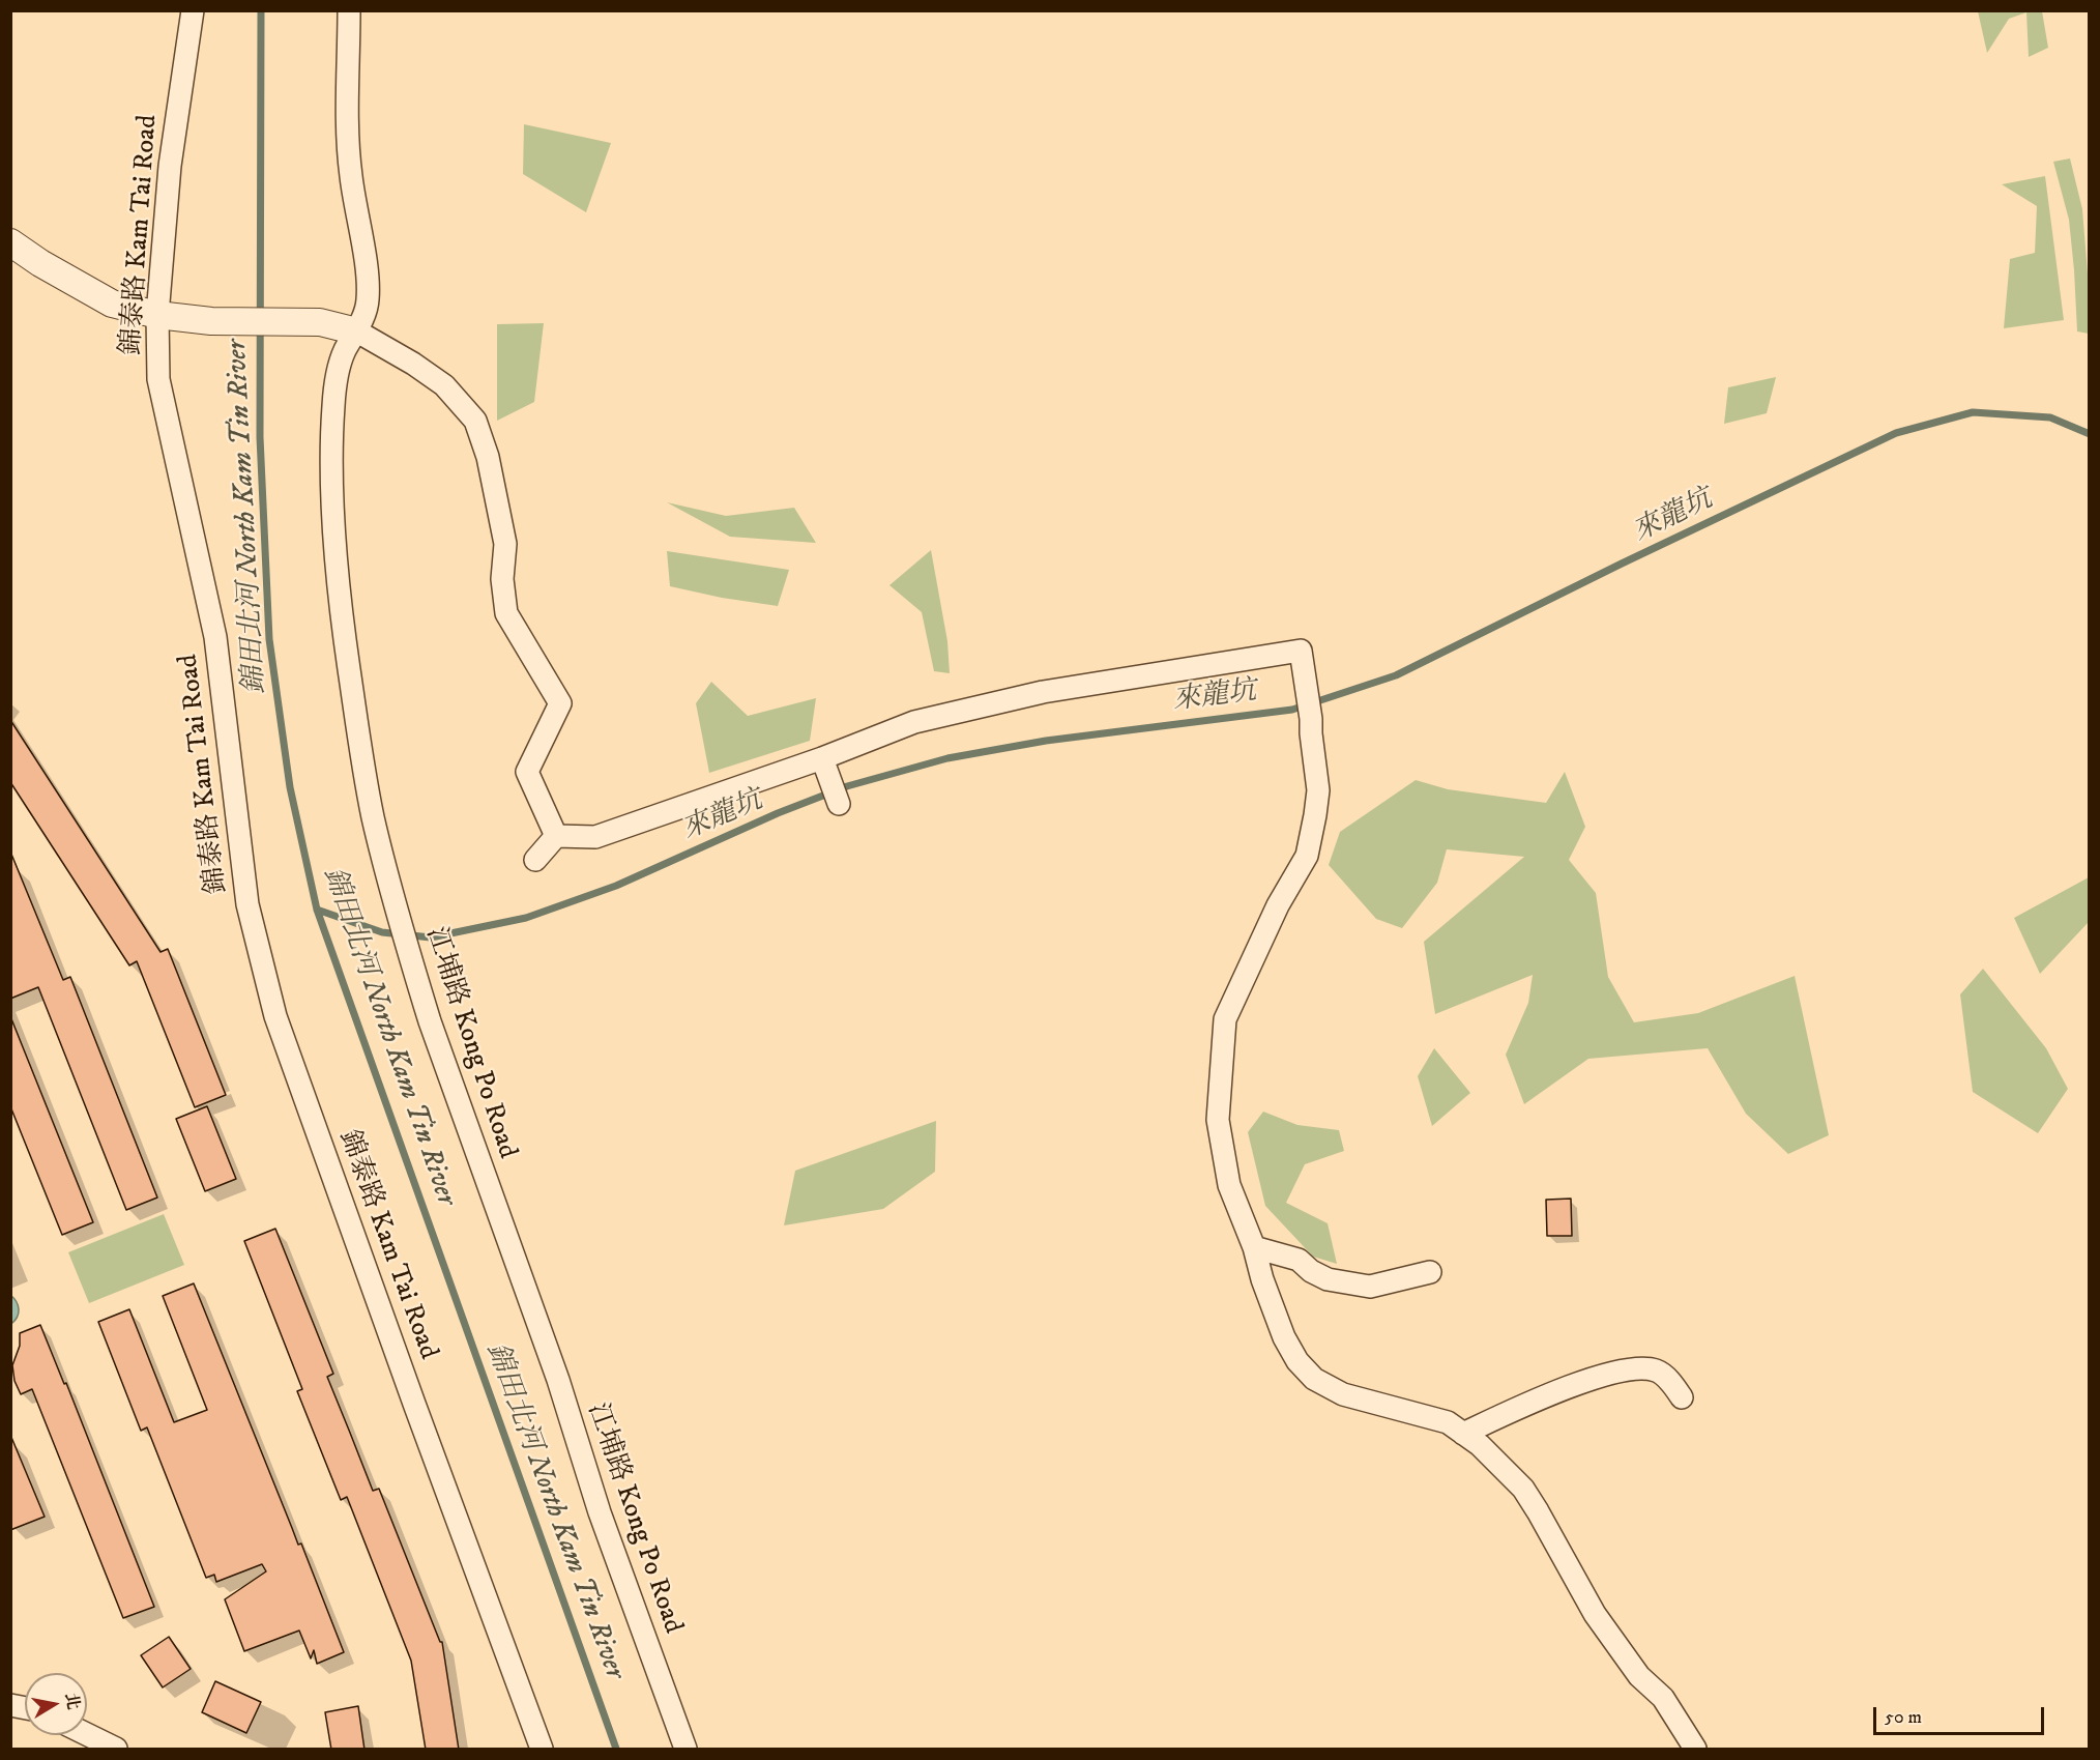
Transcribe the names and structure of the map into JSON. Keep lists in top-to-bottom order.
{
  "streets": {
    "street": ["錦泰路 Kam Tai Road", "江埔路 Kong Po Road"]
  },
  "water": ["錦田北河 North Kam Tin River", "來龍坑"],
  "scale_bar": "50 m",
  "north": "right"
}
